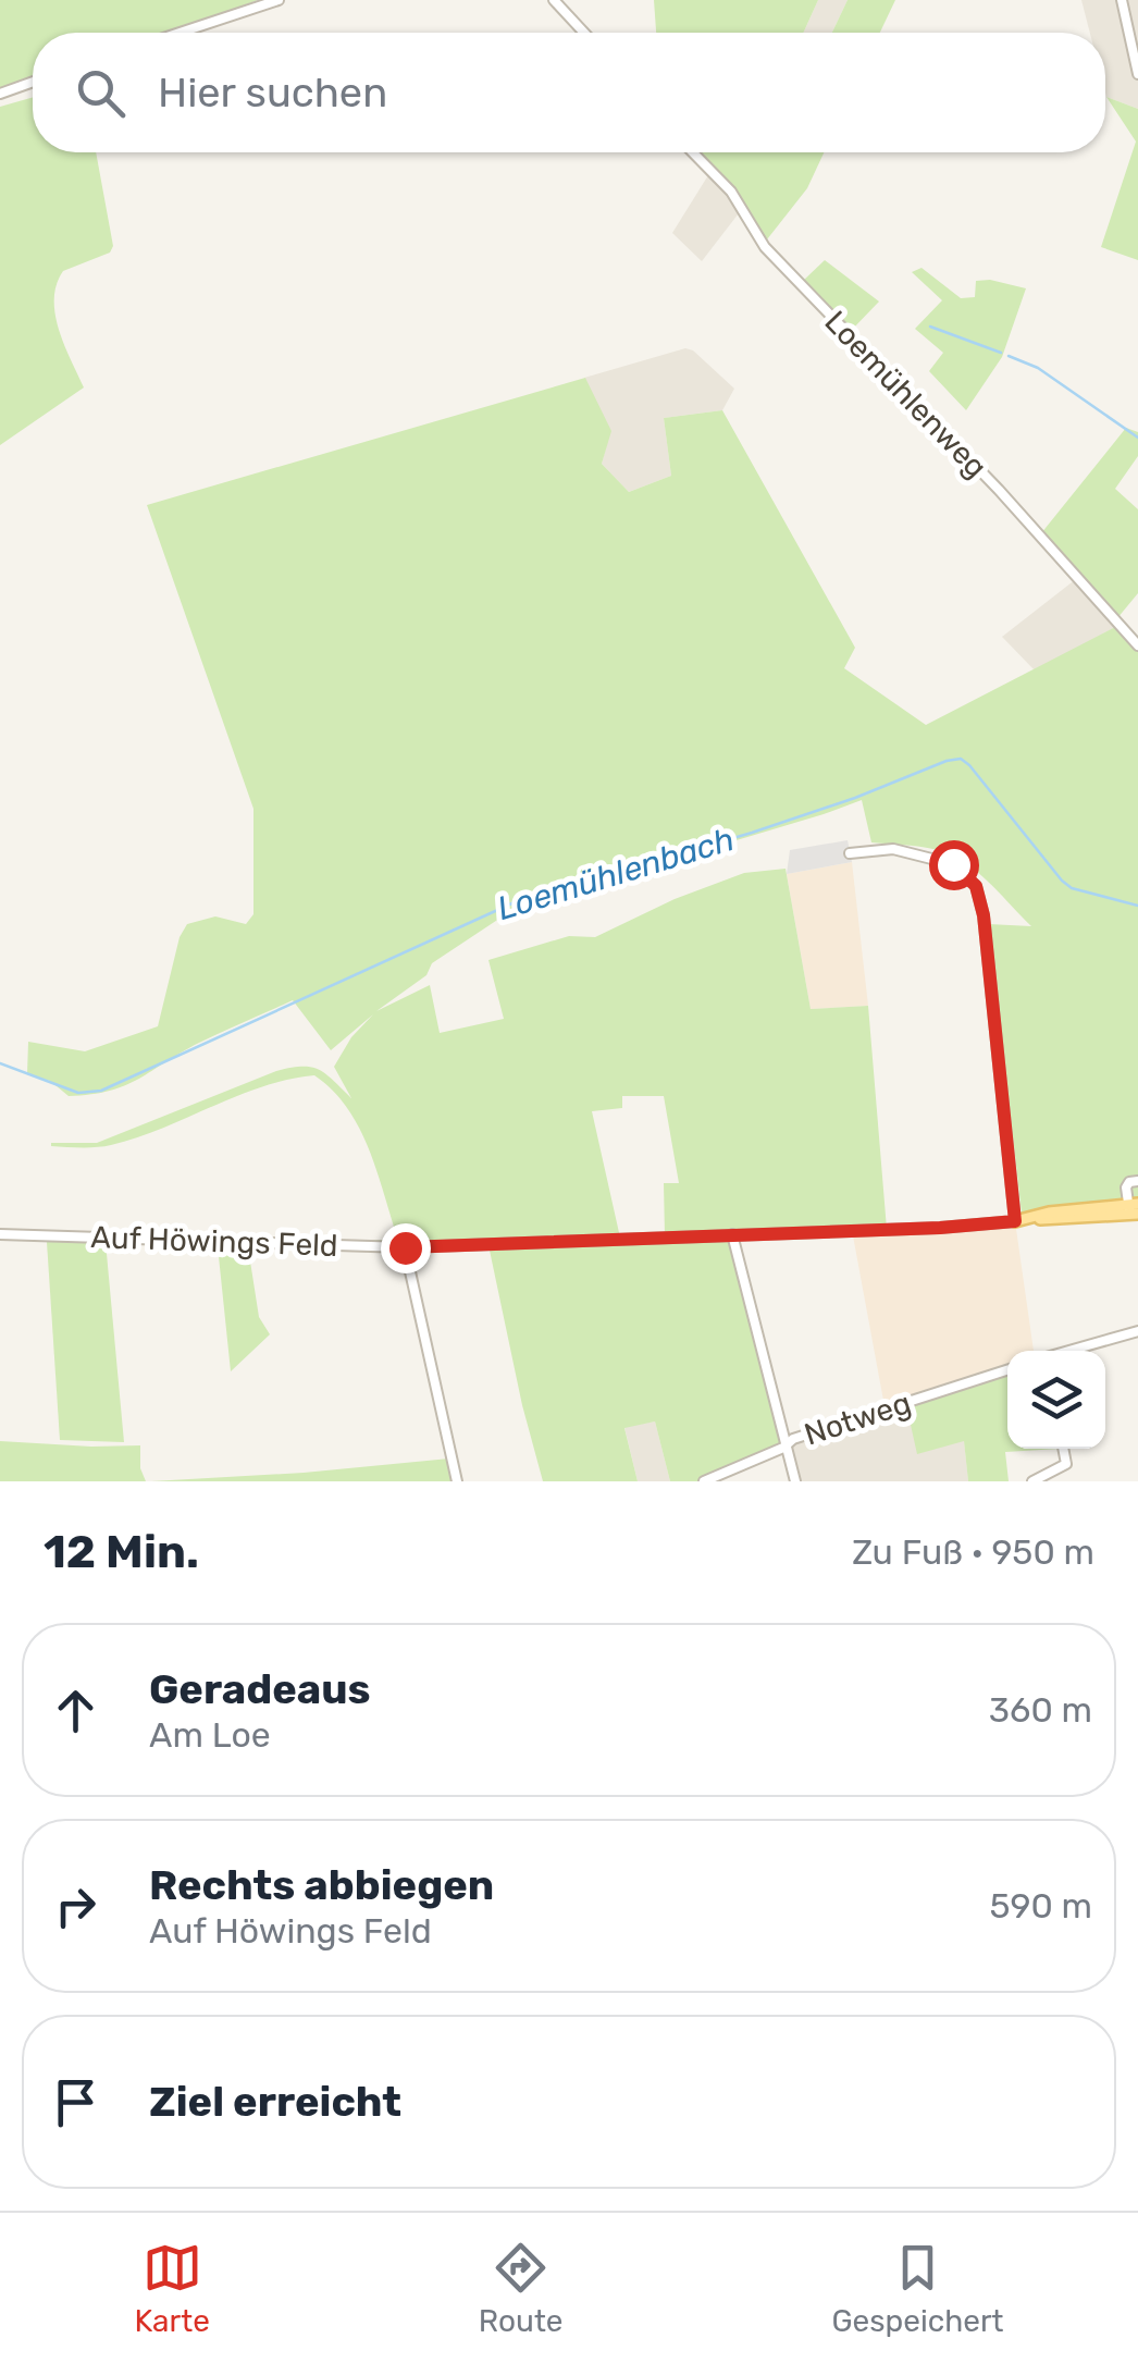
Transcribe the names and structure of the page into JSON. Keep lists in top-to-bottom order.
{
  "streets": {
    "main road": ["Auf Höwings Feld"],
    "street": ["Loemühlenweg", "Notweg"]
  },
  "water": ["Loemühlenbach"],
  "page": {
    "search": "Hier suchen",
    "heading": ["12 Min.", "Zu Fuß · 950 m"],
    "list": [
      ["Geradeaus", "Am Loe", "360 m"],
      ["Rechts abbiegen", "Auf Höwings Feld", "590 m"],
      "Ziel erreicht"
    ],
    "nav": ["Karte", "Route", "Gespeichert"]
  }
}
